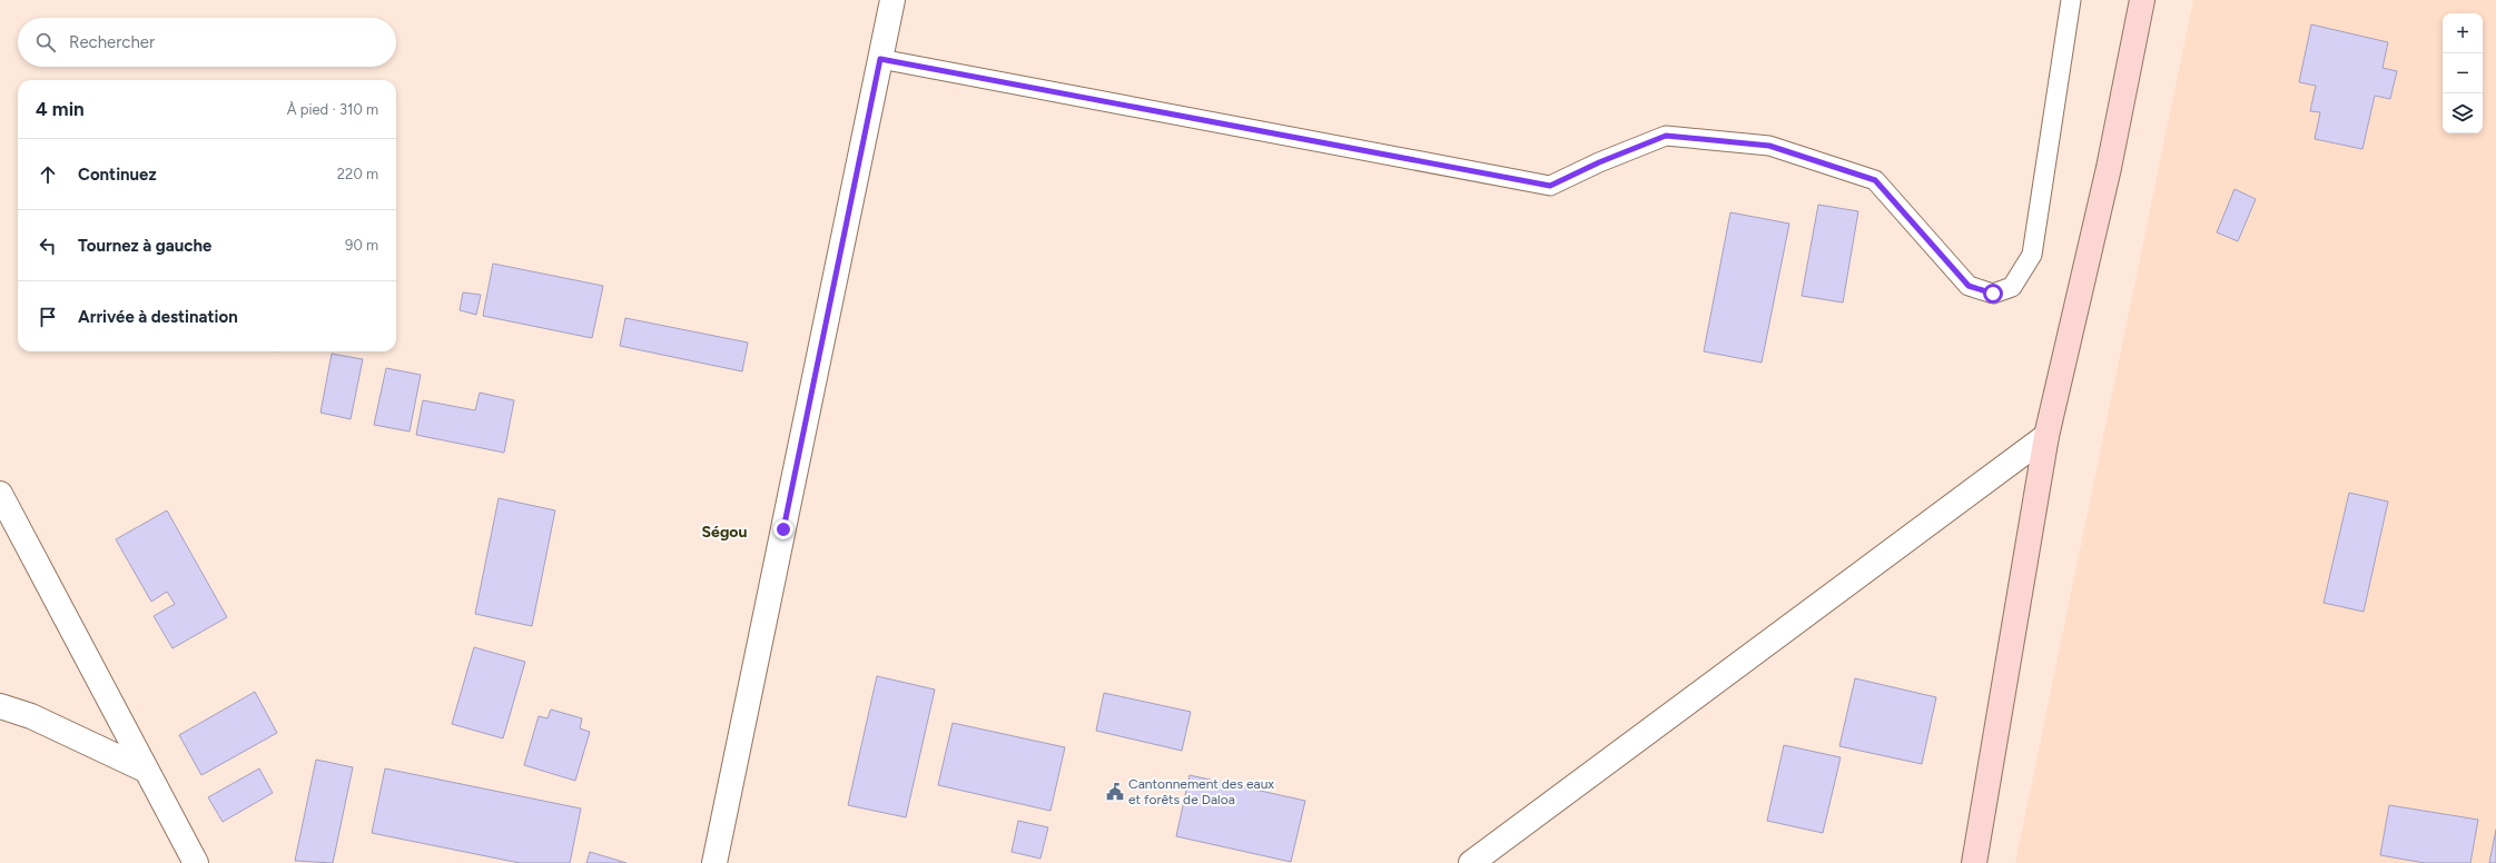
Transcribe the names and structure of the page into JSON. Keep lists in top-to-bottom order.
{
  "districts": ["Ségou"],
  "places": {
    "public building": ["Cantonnement des eaux et forêts de Daloa"]
  },
  "page": {
    "map_buttons": ["+", "−"],
    "search": "Rechercher",
    "heading": ["4 min", "À pied · 310 m"],
    "list": [
      ["Continuez", "220 m"],
      ["Tournez à gauche", "90 m"],
      "Arrivée à destination"
    ]
  }
}
